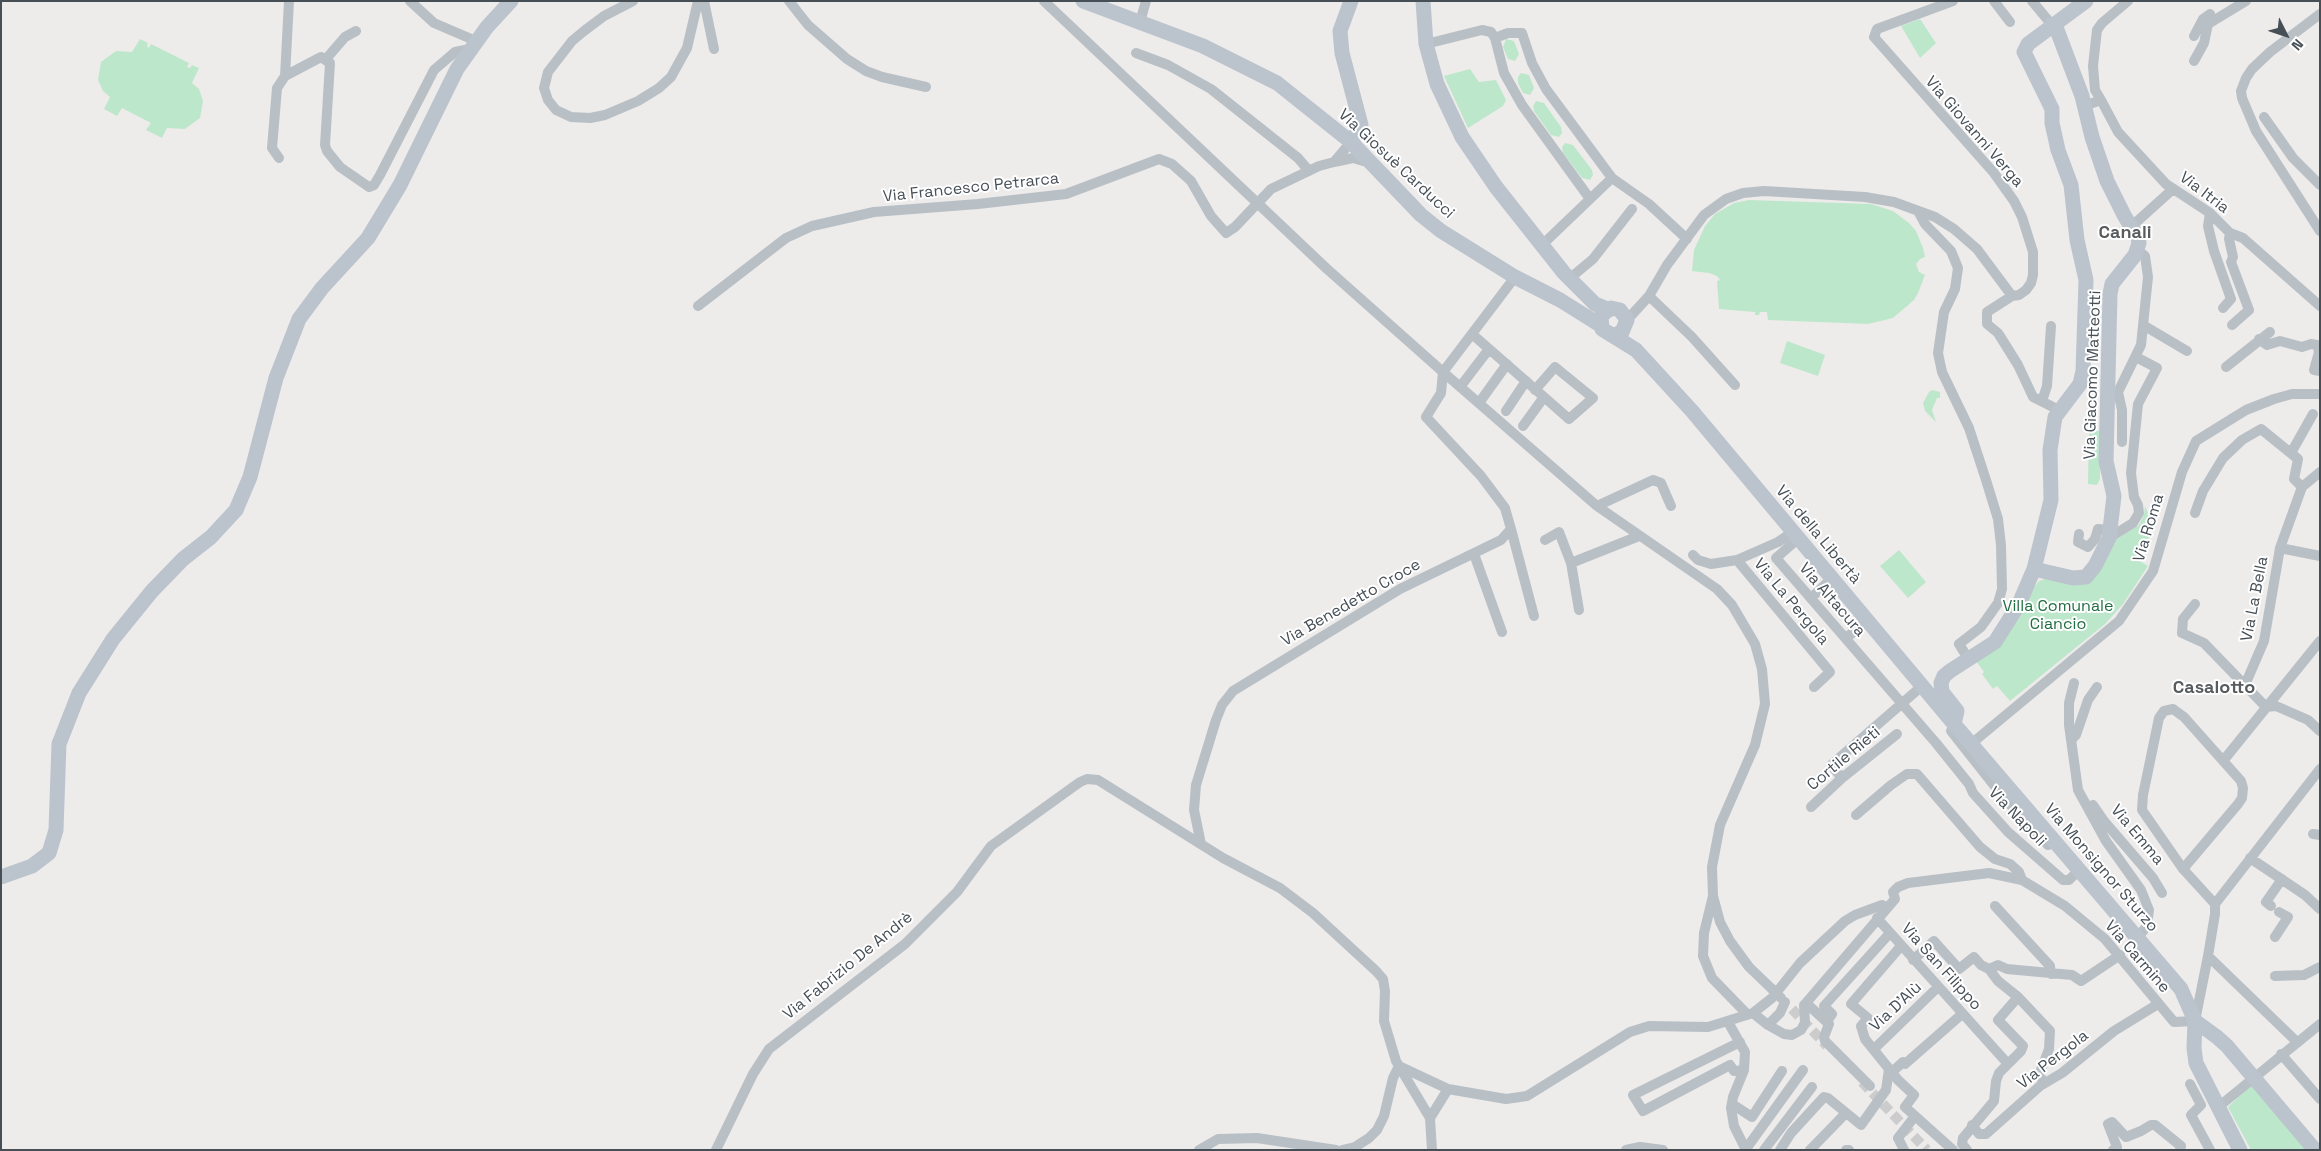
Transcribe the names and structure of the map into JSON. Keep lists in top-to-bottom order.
{
  "streets": {
    "main road": [
      "Via Giosuè Carducci",
      "Via Giacomo Matteotti",
      "Via della Libertà",
      "Via Monsignor Sturzo"
    ],
    "street": [
      "Via Giovanni Verga",
      "Via Francesco Petrarca",
      "Via Itria",
      "Via Roma",
      "Via La Bella",
      "Via Altacura",
      "Via La Pergola",
      "Via Benedetto Croce",
      "Cortile Rieti",
      "Via Napoli",
      "Via Emma",
      "Via Carmine",
      "Via Fabrizio De Andrè",
      "Via San Filippo",
      "Via D'Alù",
      "Via Pergola"
    ]
  },
  "crossings": [
    ["Via Giosuè Carducci", "Via Francesco Petrarca"],
    ["Via Giosuè Carducci", "Via della Libertà"],
    ["Via Roma", "Via della Libertà"],
    ["Via Roma", "Via Monsignor Sturzo"],
    ["Via della Libertà", "Via Altacura"],
    ["Via della Libertà", "Via La Pergola"],
    ["Via della Libertà", "Via Monsignor Sturzo"],
    ["Via Altacura", "Via La Pergola"],
    ["Via Altacura", "Via Napoli"],
    ["Via Benedetto Croce", "Via Fabrizio De Andrè"],
    ["Via Napoli", "Via Monsignor Sturzo"],
    ["Via Monsignor Sturzo", "Via Carmine"],
    ["Via Carmine", "Via San Filippo"],
    ["Via Carmine", "Via Pergola"],
    ["Via San Filippo", "Via D'Alù"]
  ],
  "districts": ["Canali", "Casalotto"],
  "parks": ["Villa Comunale Ciancio"],
  "north": "bottom right"
}
